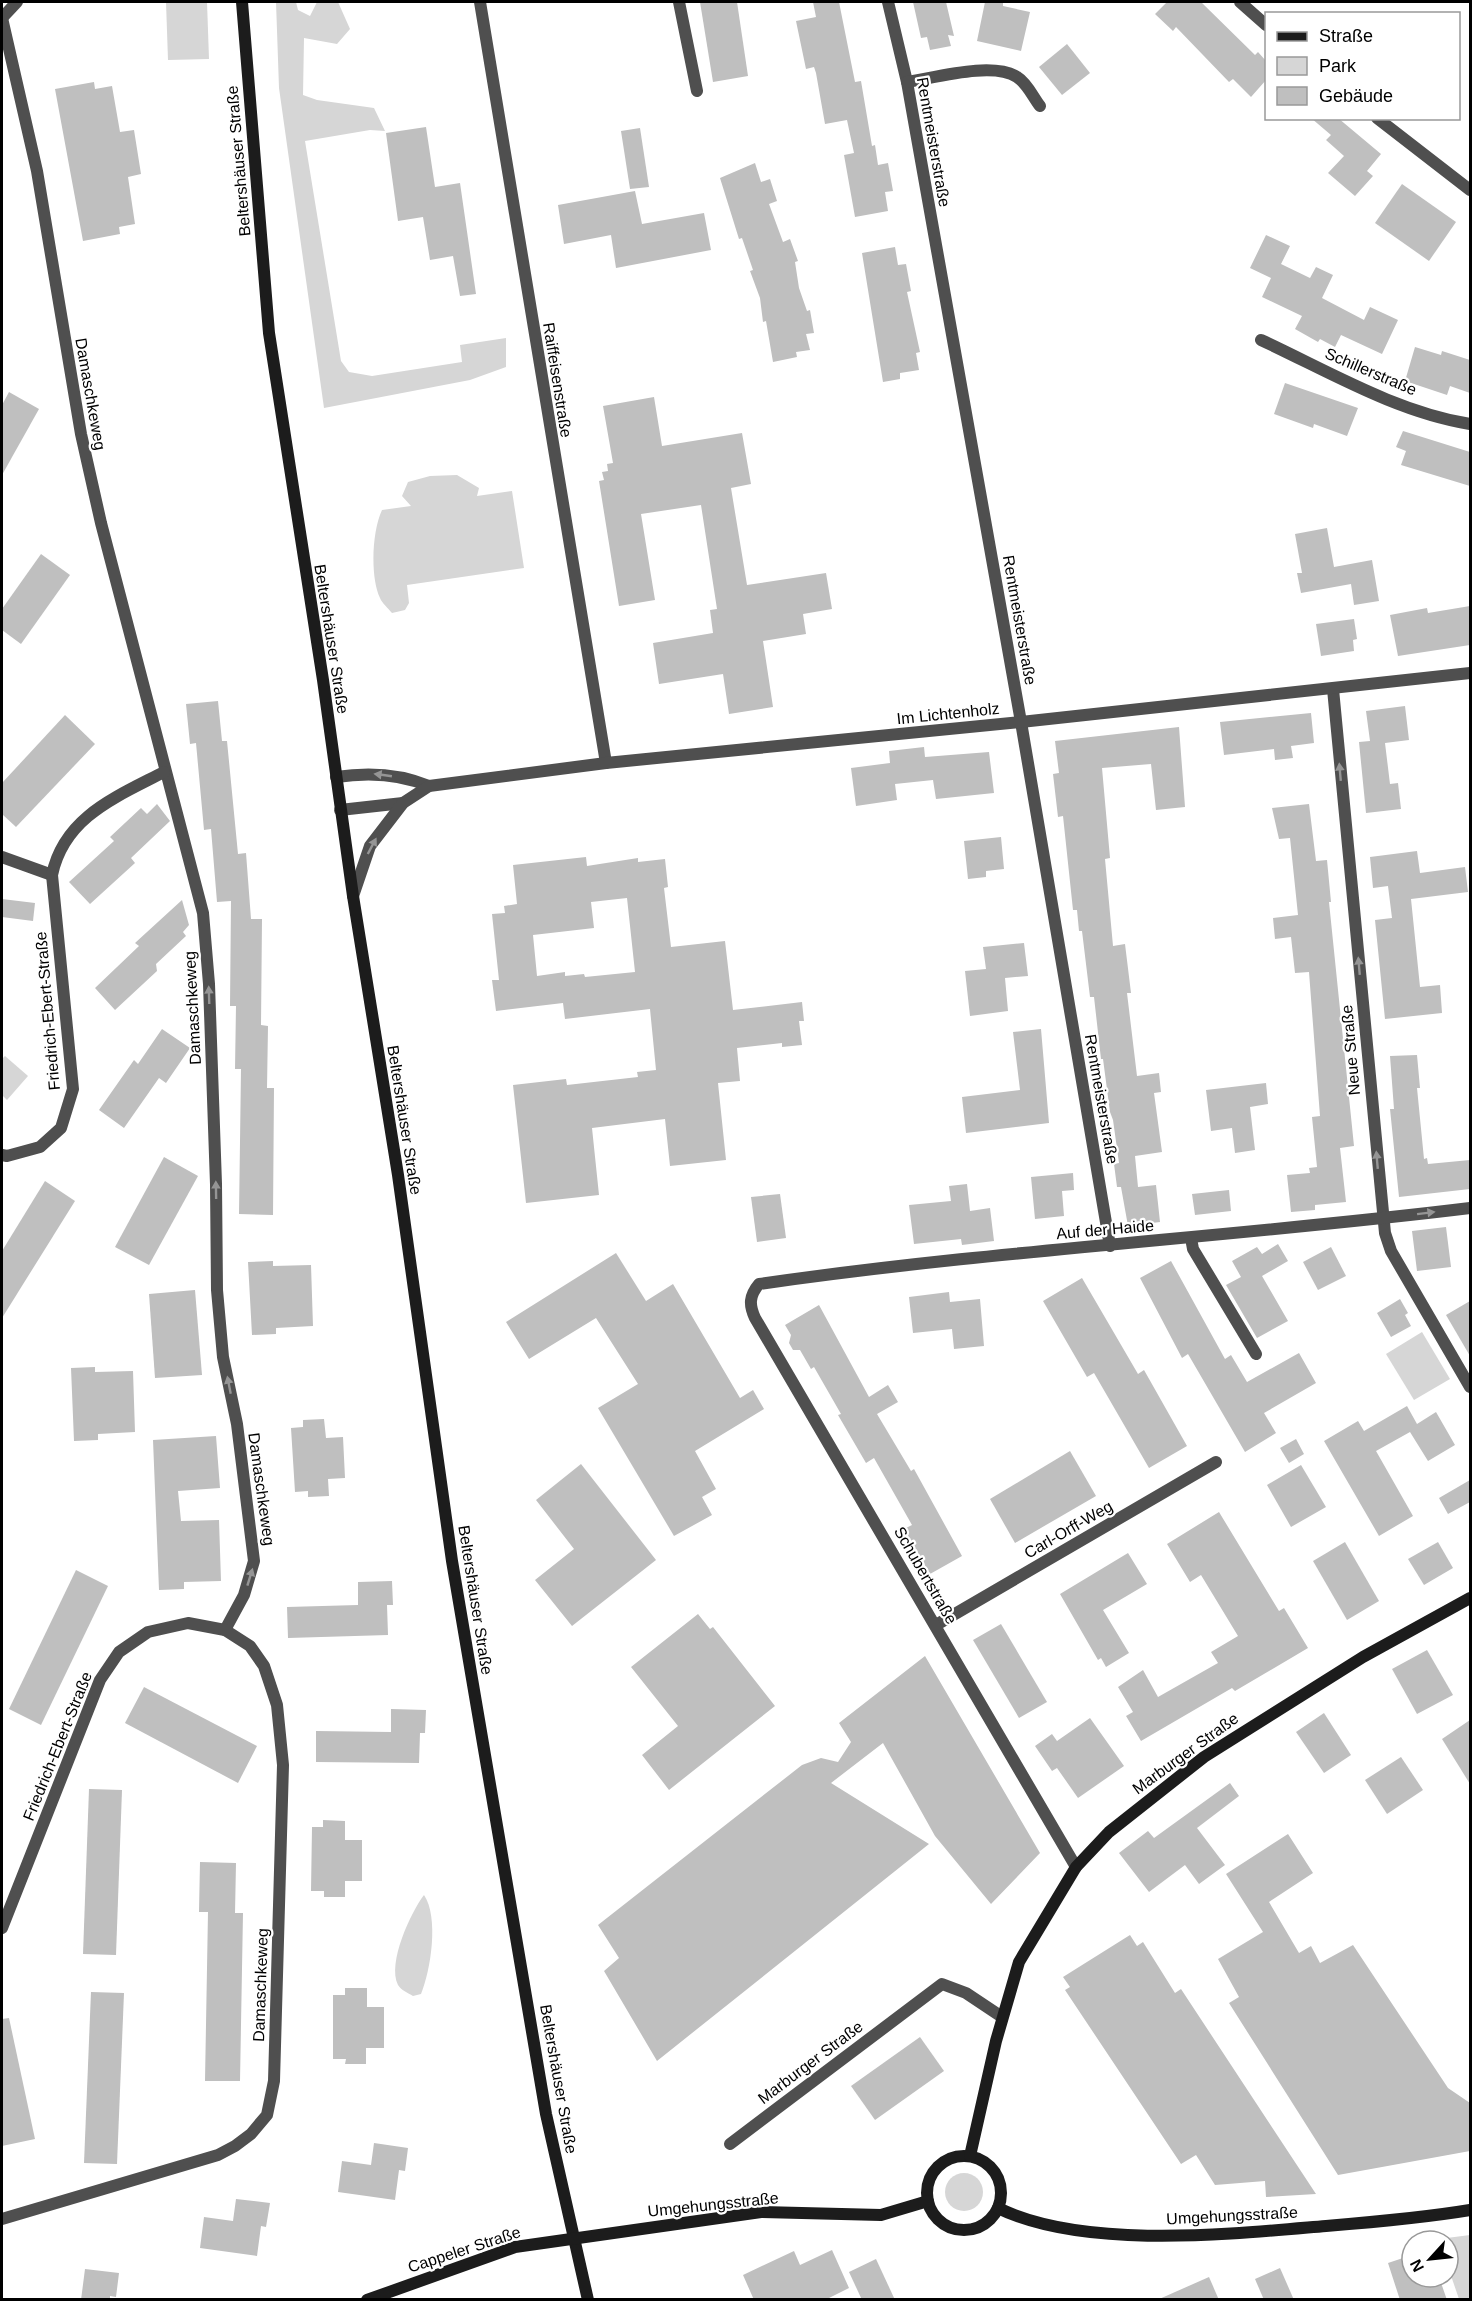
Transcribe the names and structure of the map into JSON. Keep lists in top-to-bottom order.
{
  "streets": {
    "main road": [
      "Beltershäuser Straße",
      "Marburger Straße",
      "Umgehungsstraße",
      "Cappeler Straße"
    ],
    "street": [
      "Rentmeisterstraße",
      "Schillerstraße",
      "Raiffeisenstraße",
      "Damaschkeweg",
      "Im Lichtenholz",
      "Friedrich-Ebert-Straße",
      "Neue Straße",
      "Auf der Haide",
      "Carl-Orff-Weg",
      "Schubertstraße"
    ]
  },
  "crossings": [
    ["Rentmeisterstraße", "Im Lichtenholz"],
    ["Rentmeisterstraße", "Auf der Haide"],
    ["Beltershäuser Straße", "Im Lichtenholz"],
    ["Beltershäuser Straße", "Umgehungsstraße"],
    ["Beltershäuser Straße", "Cappeler Straße"],
    ["Raiffeisenstraße", "Im Lichtenholz"],
    ["Damaschkeweg", "Friedrich-Ebert-Straße"],
    ["Im Lichtenholz", "Neue Straße"],
    ["Neue Straße", "Auf der Haide"],
    ["Auf der Haide", "Schubertstraße"],
    ["Carl-Orff-Weg", "Schubertstraße"],
    ["Schubertstraße", "Marburger Straße"],
    ["Marburger Straße", "Umgehungsstraße"],
    ["Umgehungsstraße", "Cappeler Straße"]
  ],
  "one_way": ["Damaschkeweg", "Neue Straße"],
  "legend": ["Straße", "Park", "Gebäude"],
  "north": "bottom left"
}
